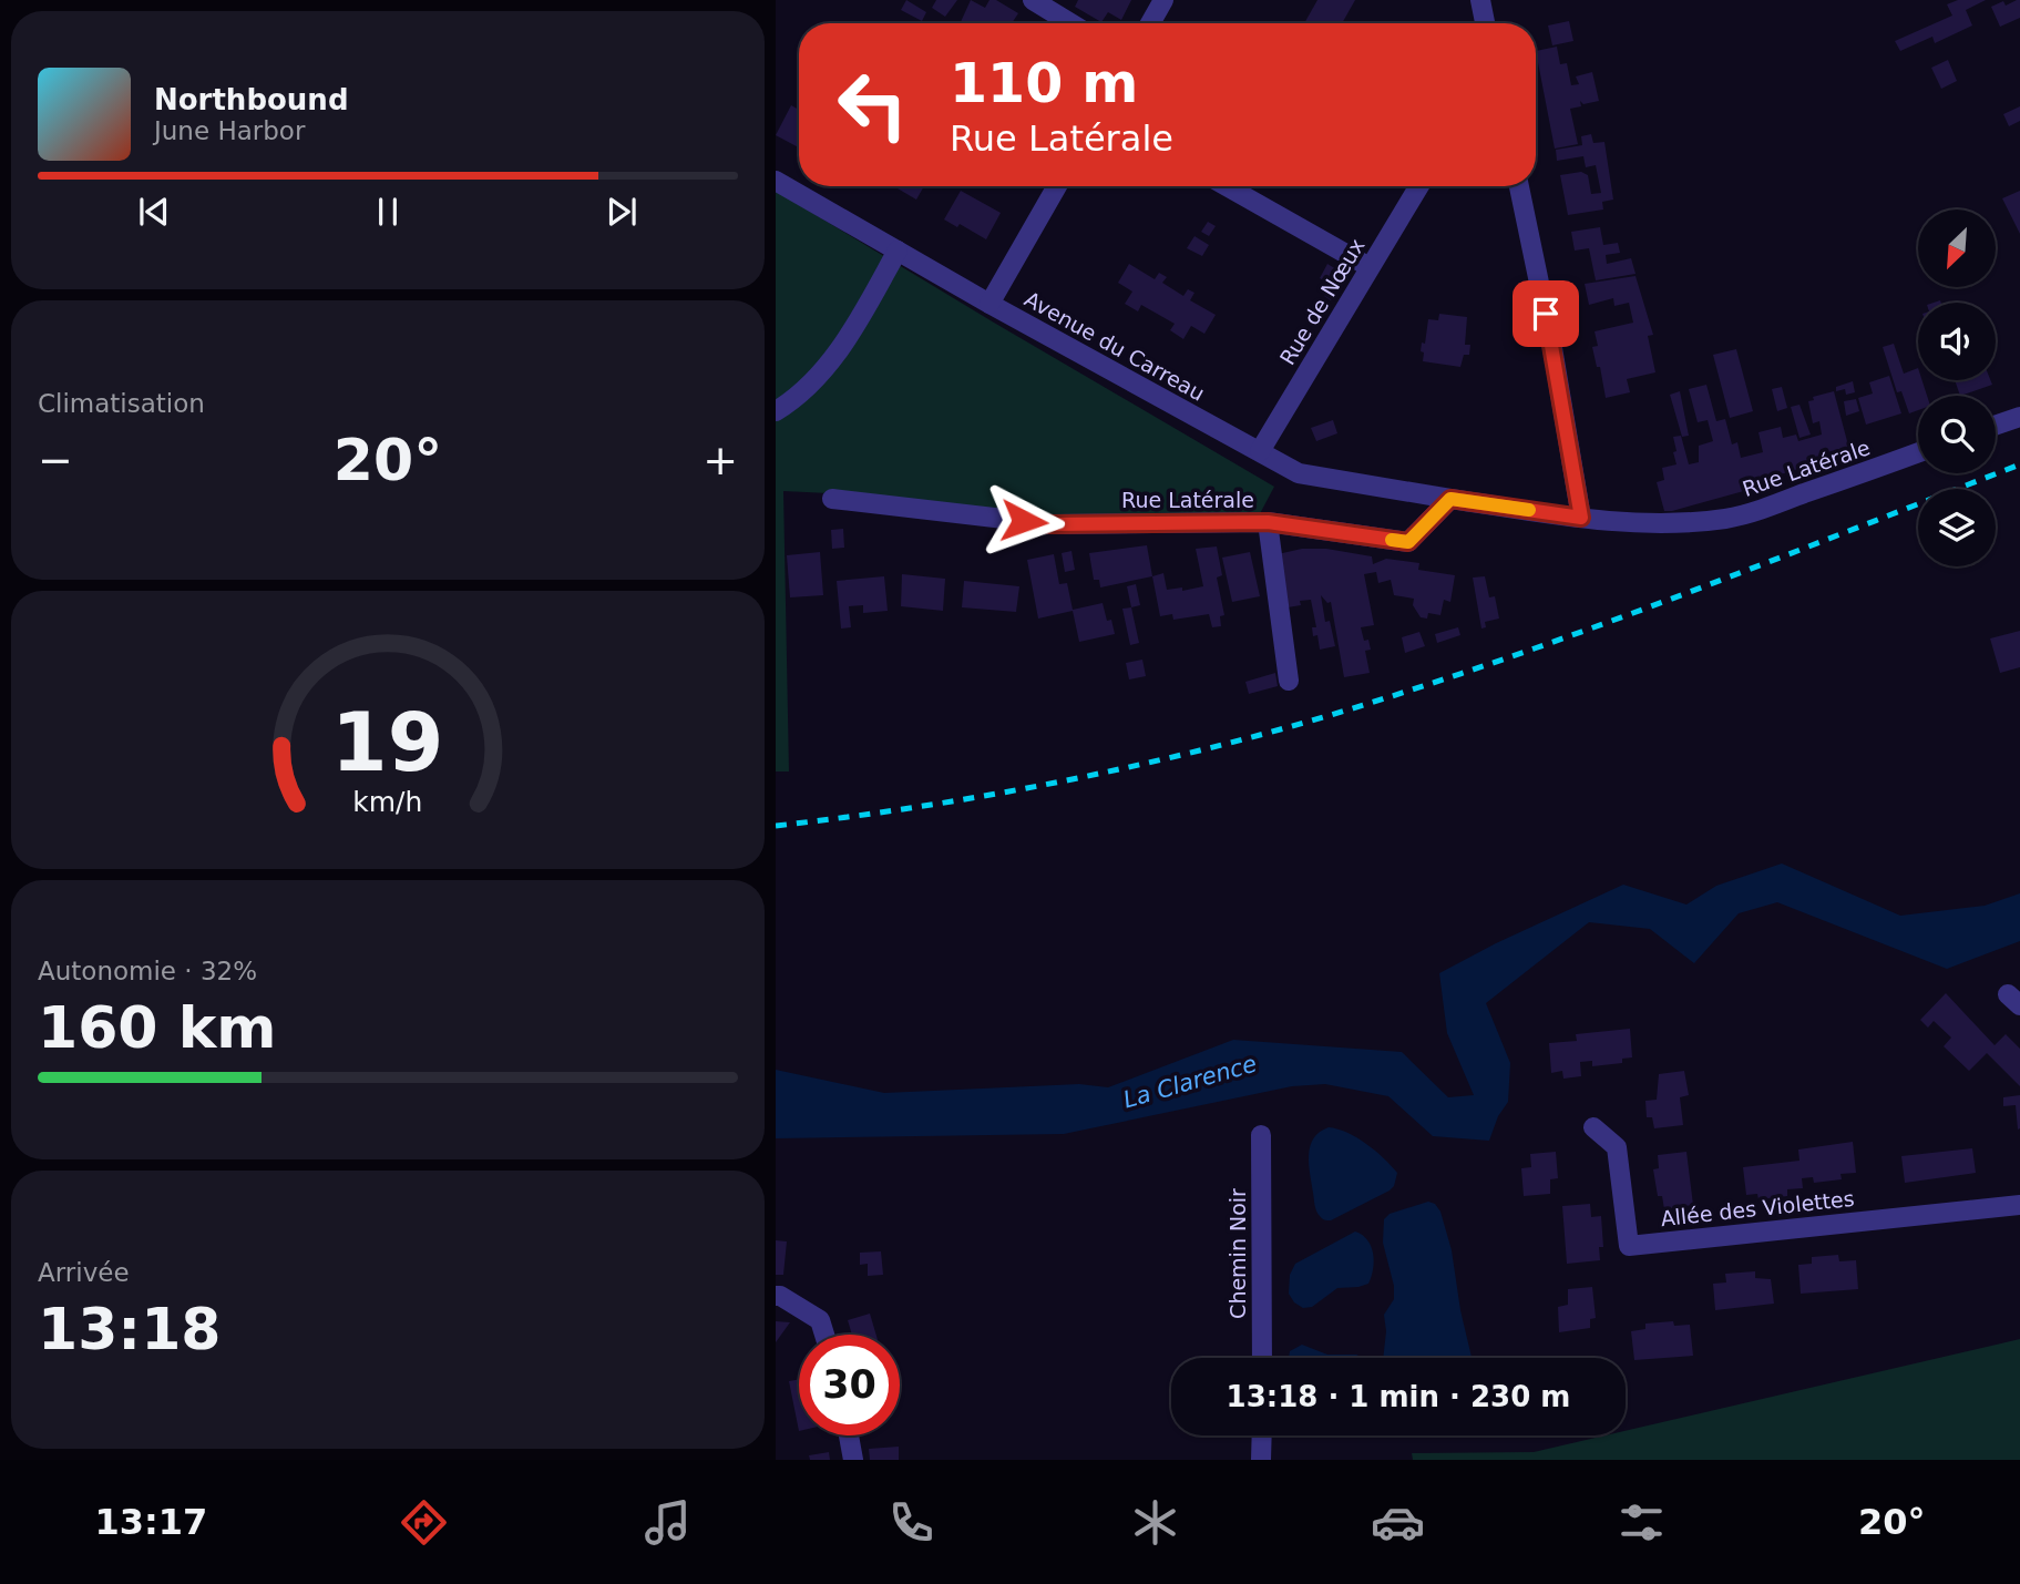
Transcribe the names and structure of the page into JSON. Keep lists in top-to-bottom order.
{
  "streets": {
    "street": [
      "Rue de Nœux",
      "Avenue du Carreau",
      "Rue Latérale",
      "Allée des Violettes",
      "Chemin Noir"
    ]
  },
  "crossings": [
    ["Rue de Nœux", "Avenue du Carreau"],
    ["Avenue du Carreau", "Rue Latérale"]
  ],
  "water": ["La Clarence"],
  "north": "bottom left",
  "page": {
    "turn": ["110 m", "Rue Latérale"],
    "song": ["Northbound", "June Harbor"],
    "tile": [
      "Climatisation",
      ["Autonomie · 32%", "160 km"],
      ["Arrivée", "13:18"]
    ],
    "heat": ["−", "20°", "+"],
    "limit": "30",
    "trip": "13:18 · 1 min · 230 m",
    "tabs": ["13:17", "20°"],
    "gauge": ["19", "km/h"]
  }
}
